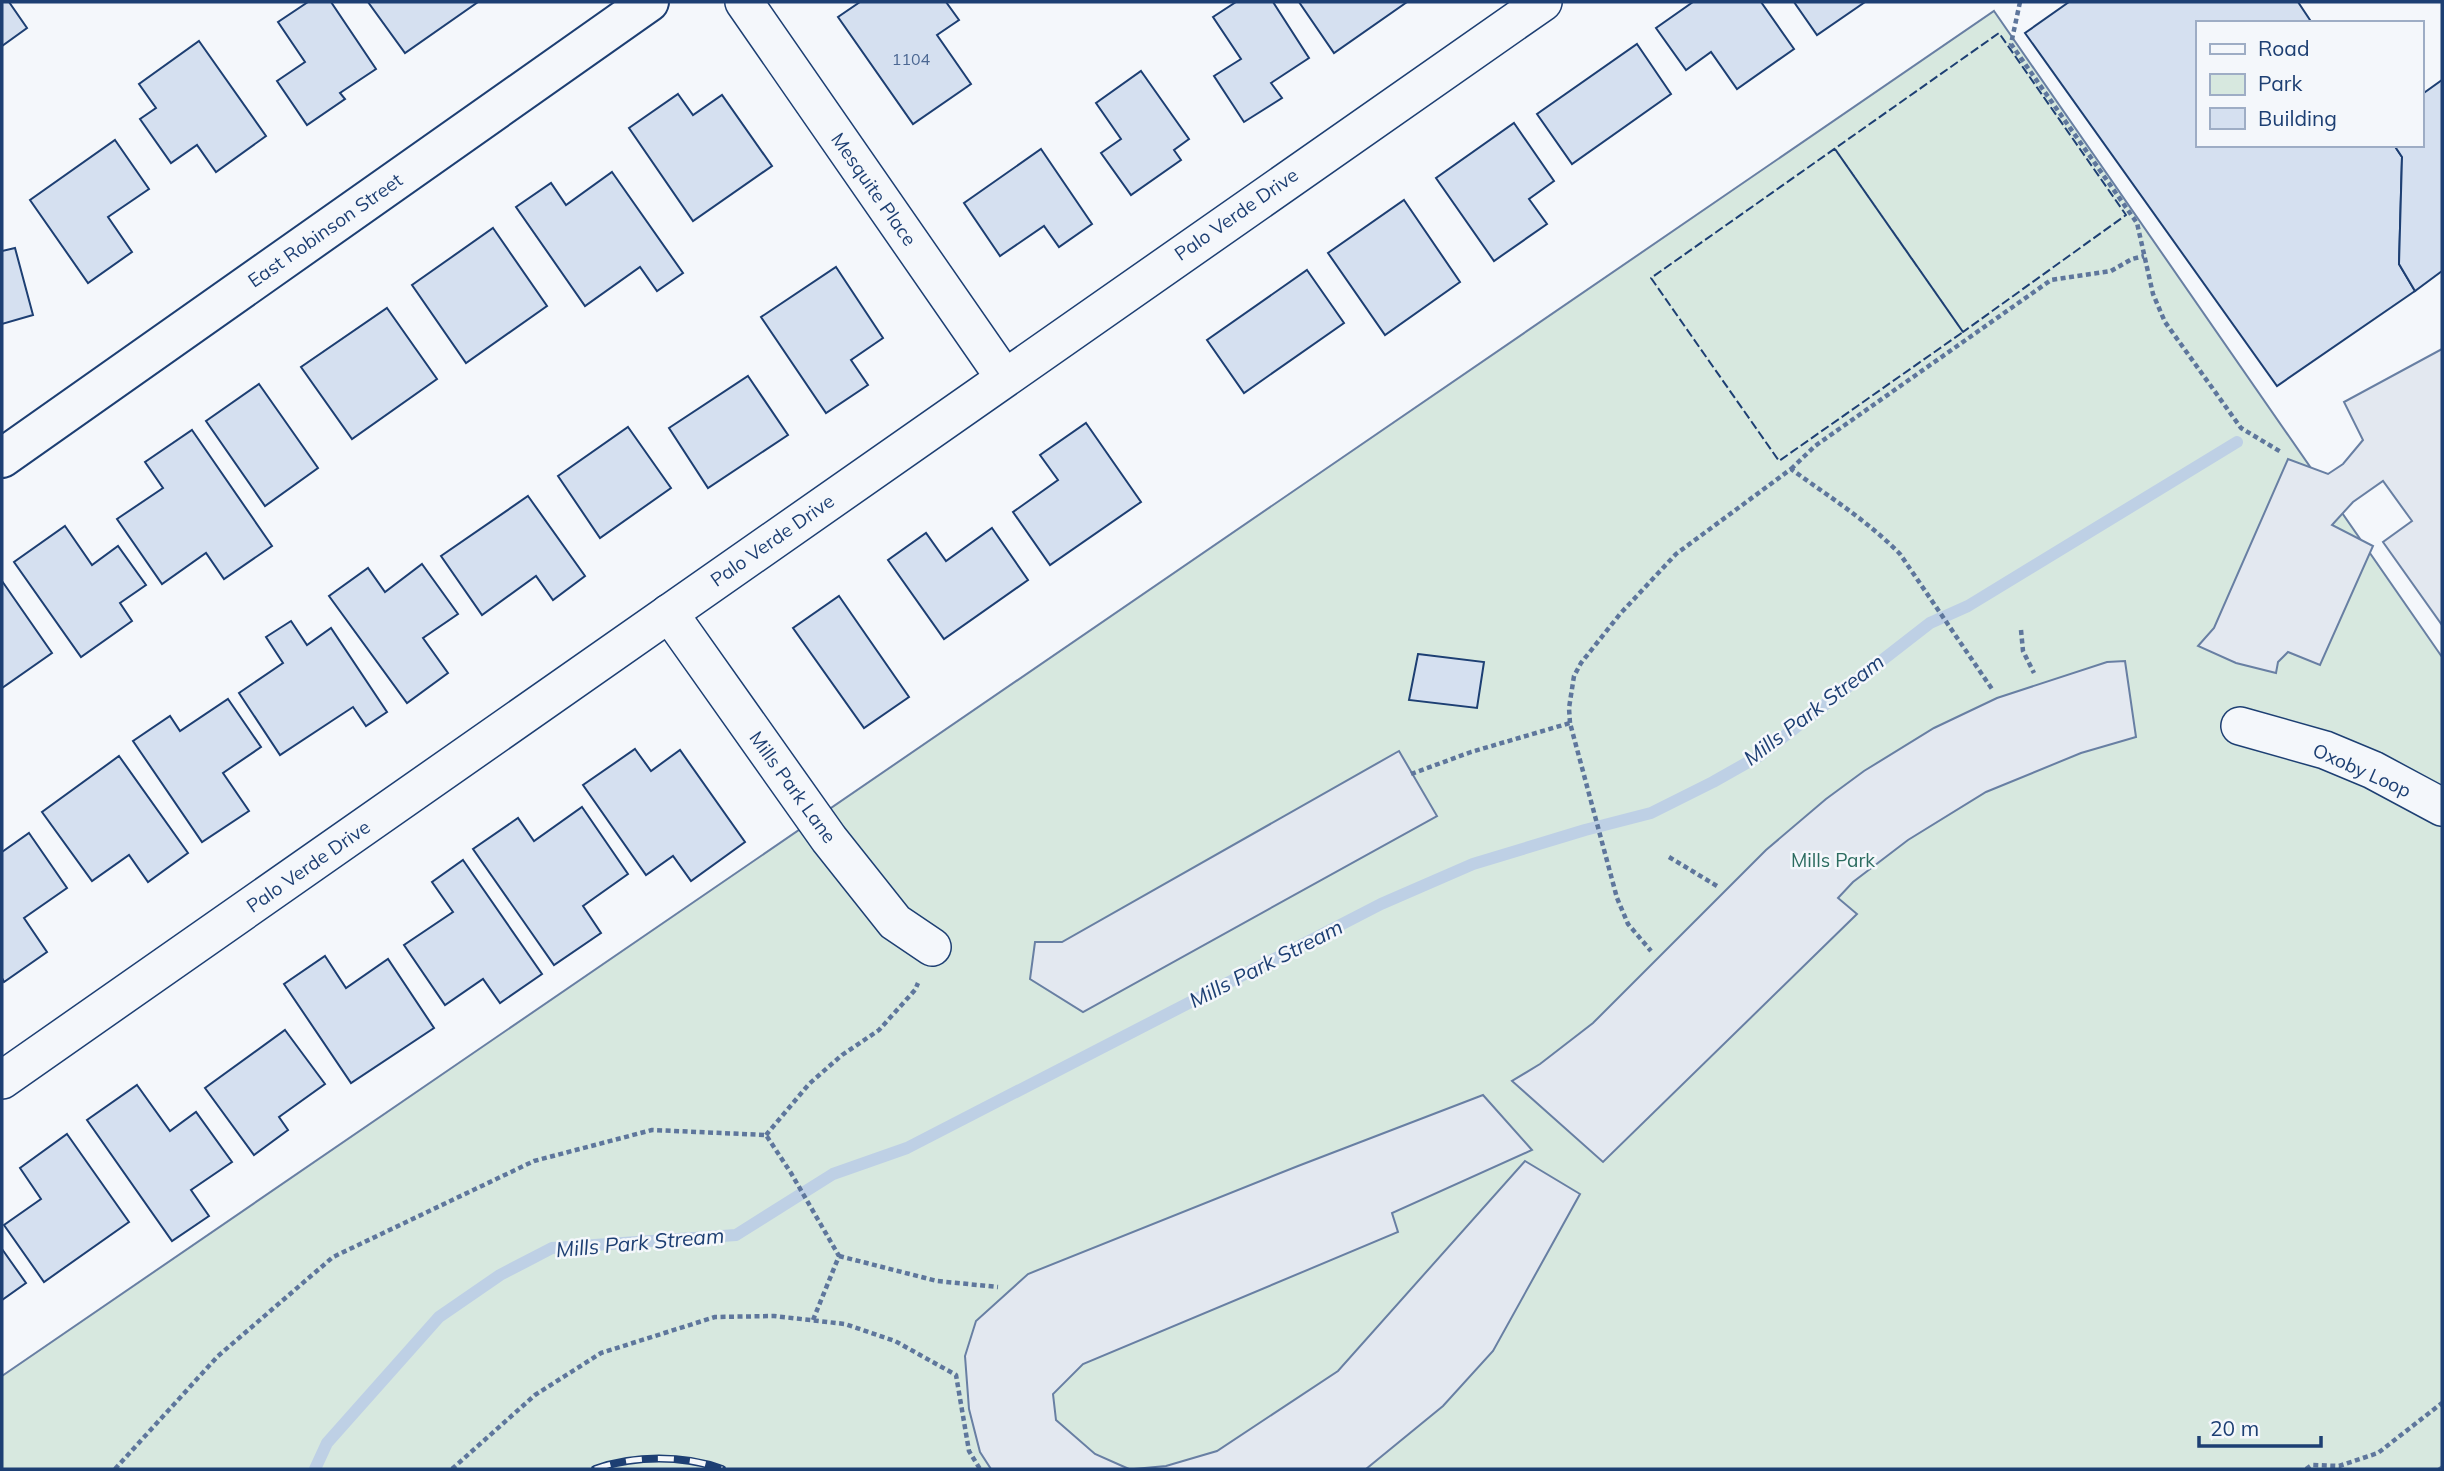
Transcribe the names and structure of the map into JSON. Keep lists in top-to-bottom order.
{
  "streets": {
    "street": [
      "Mesquite Place",
      "Palo Verde Drive",
      "East Robinson Street",
      "Oxoby Loop",
      "Mills Park Lane"
    ]
  },
  "crossings": [
    ["Mesquite Place", "Palo Verde Drive"],
    ["Palo Verde Drive", "Mills Park Lane"]
  ],
  "water": ["Mills Park Stream"],
  "parks": ["Mills Park"],
  "house_numbers": ["1104"],
  "legend": ["Road", "Park", "Building"],
  "scale_bar": "20 m"
}
